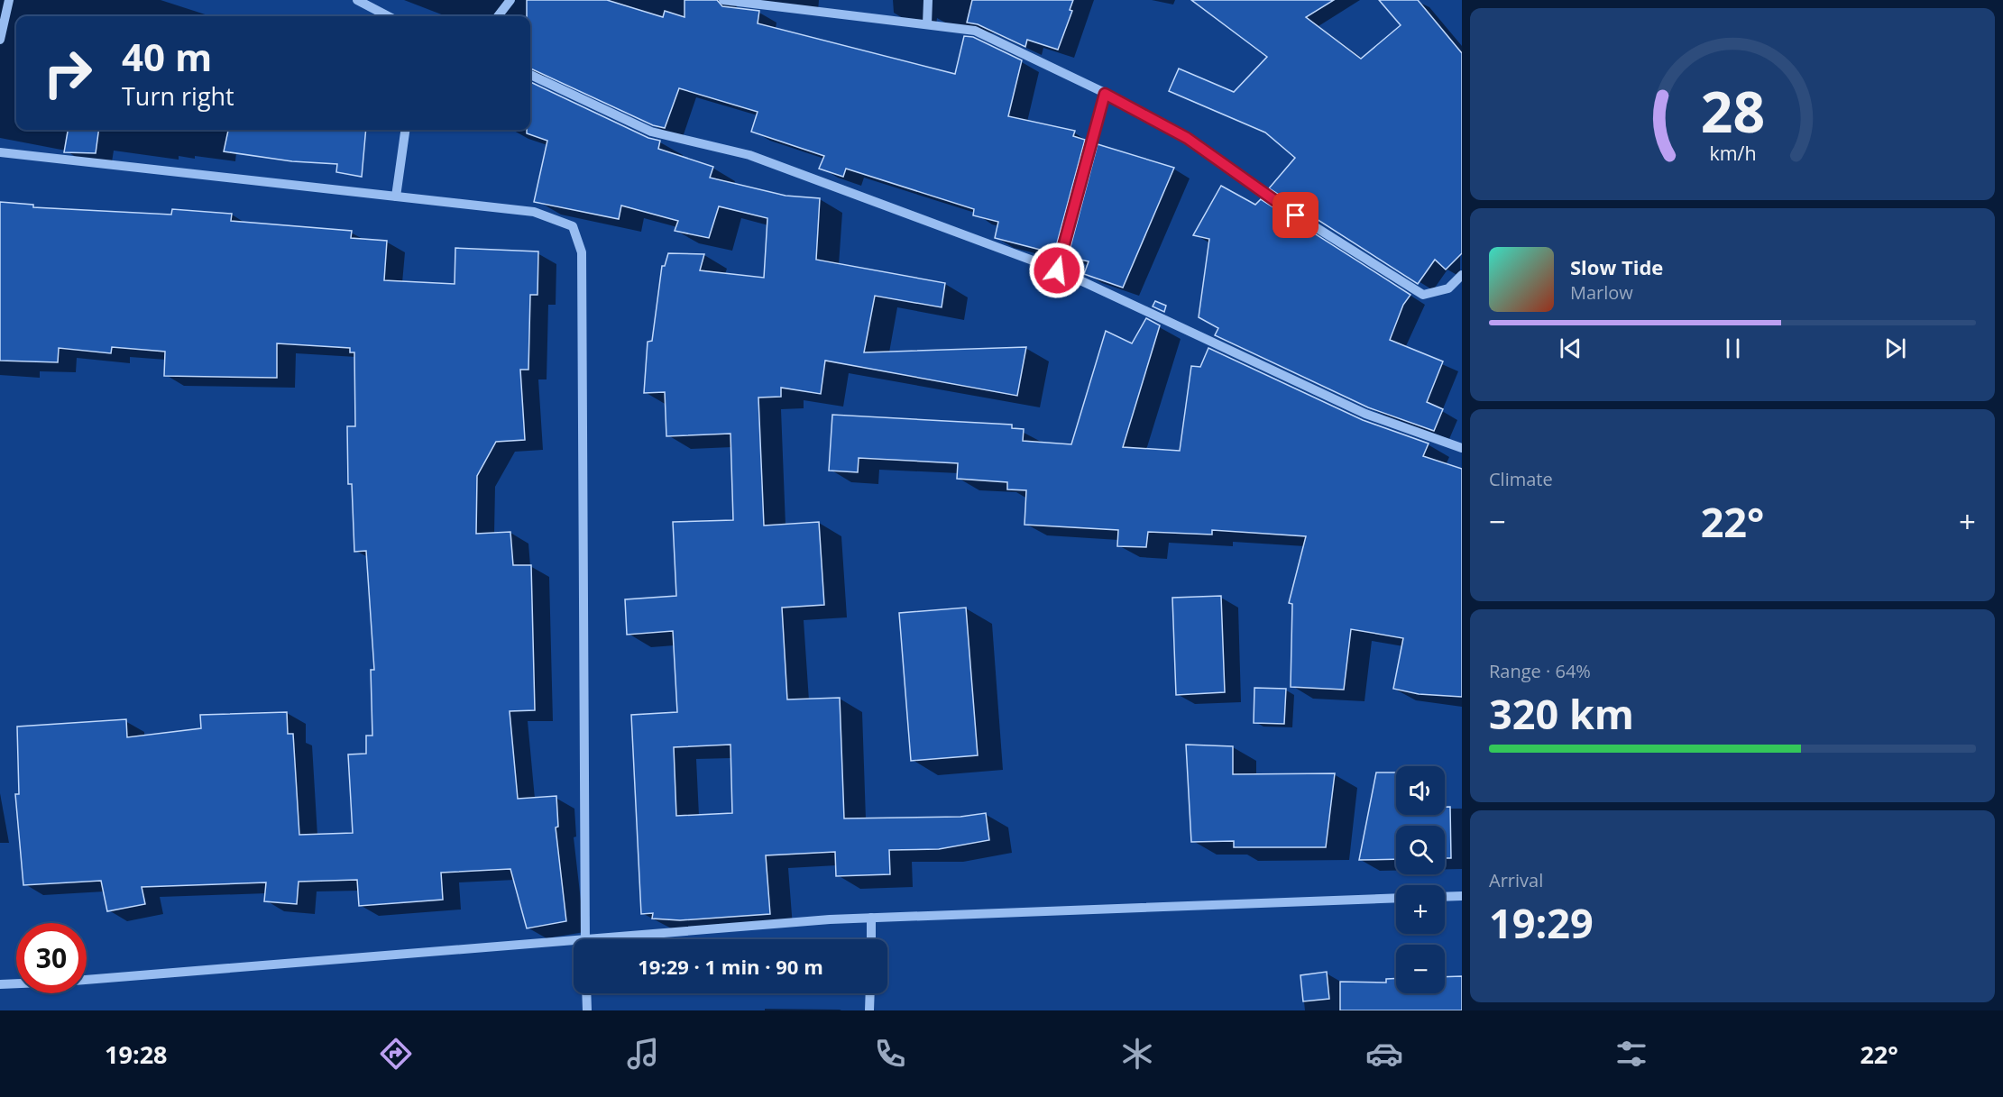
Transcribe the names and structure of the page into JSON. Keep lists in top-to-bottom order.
{
  "page": {
    "turn": ["40 m", "Turn right"],
    "song": ["Slow Tide", "Marlow"],
    "tile": [
      "Climate",
      ["Range · 64%", "320 km"],
      ["Arrival", "19:29"]
    ],
    "heat": ["−", "22°", "+"],
    "map_buttons": ["+", "−"],
    "limit": "30",
    "trip": "19:29 · 1 min · 90 m",
    "tabs": ["19:28", "22°"],
    "gauge": ["28", "km/h"]
  }
}
